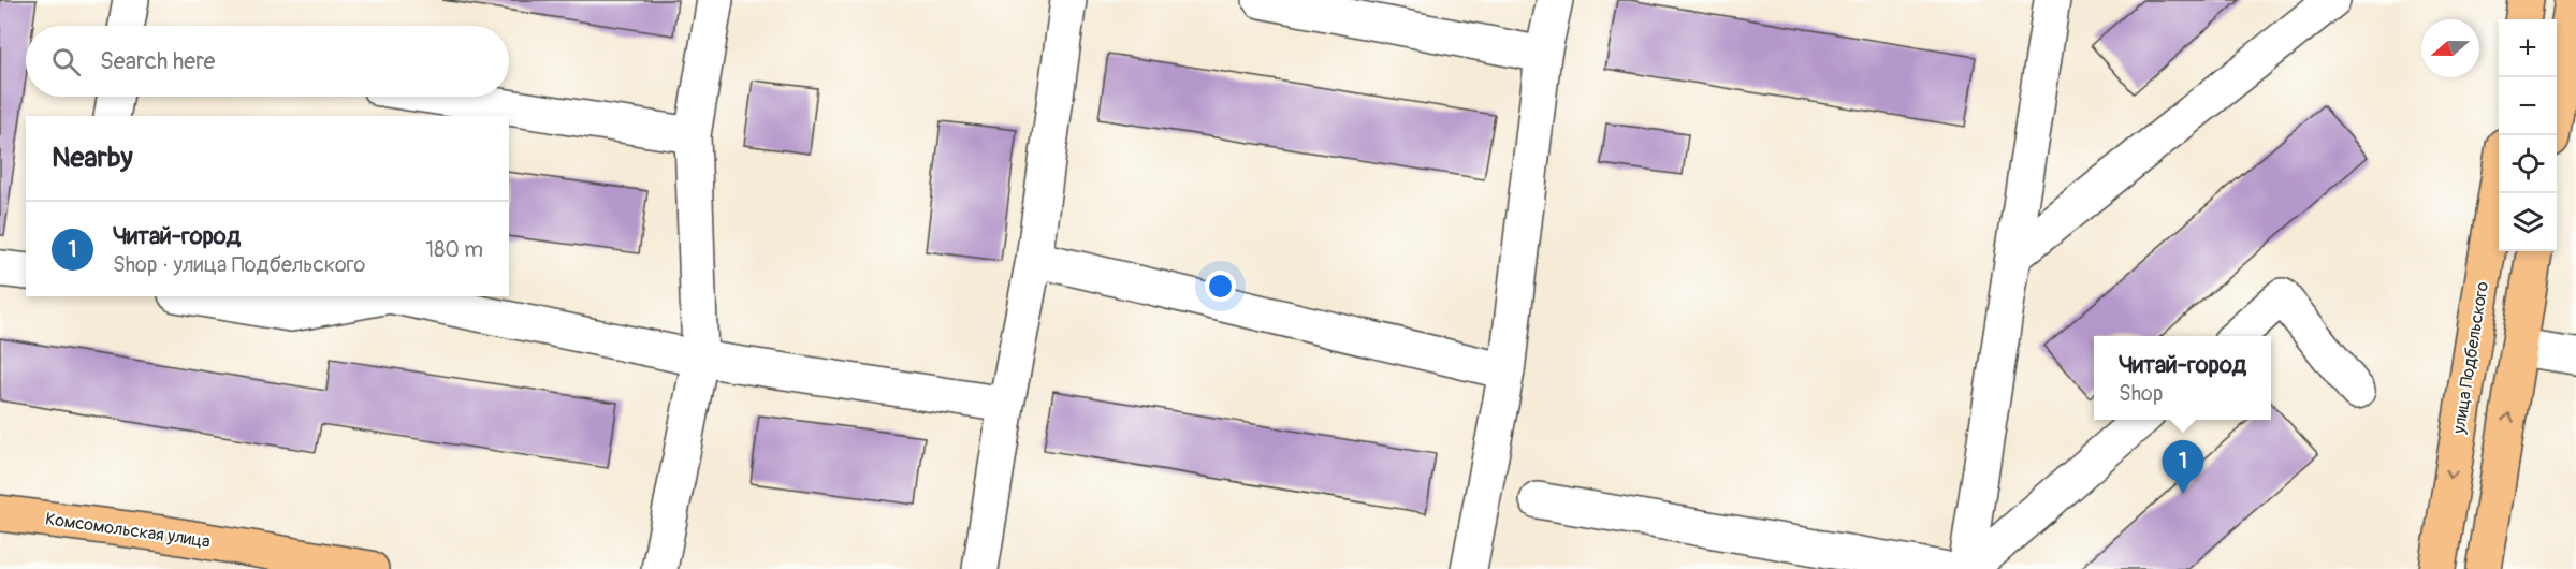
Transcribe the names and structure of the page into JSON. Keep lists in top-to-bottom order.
{
  "streets": {
    "main road": ["улица Подбельского", "Комсомольская улица"]
  },
  "north": "left",
  "page": {
    "map_buttons": ["+", "−"],
    "search": "Search here",
    "heading": "Nearby",
    "list": [
      {
        "mark": "1",
        "name": "Читай-город",
        "note": "Shop · улица Подбельского",
        "value": "180 m"
      }
    ],
    "popup": ["Читай-город", "Shop"],
    "pins": "1"
  }
}
